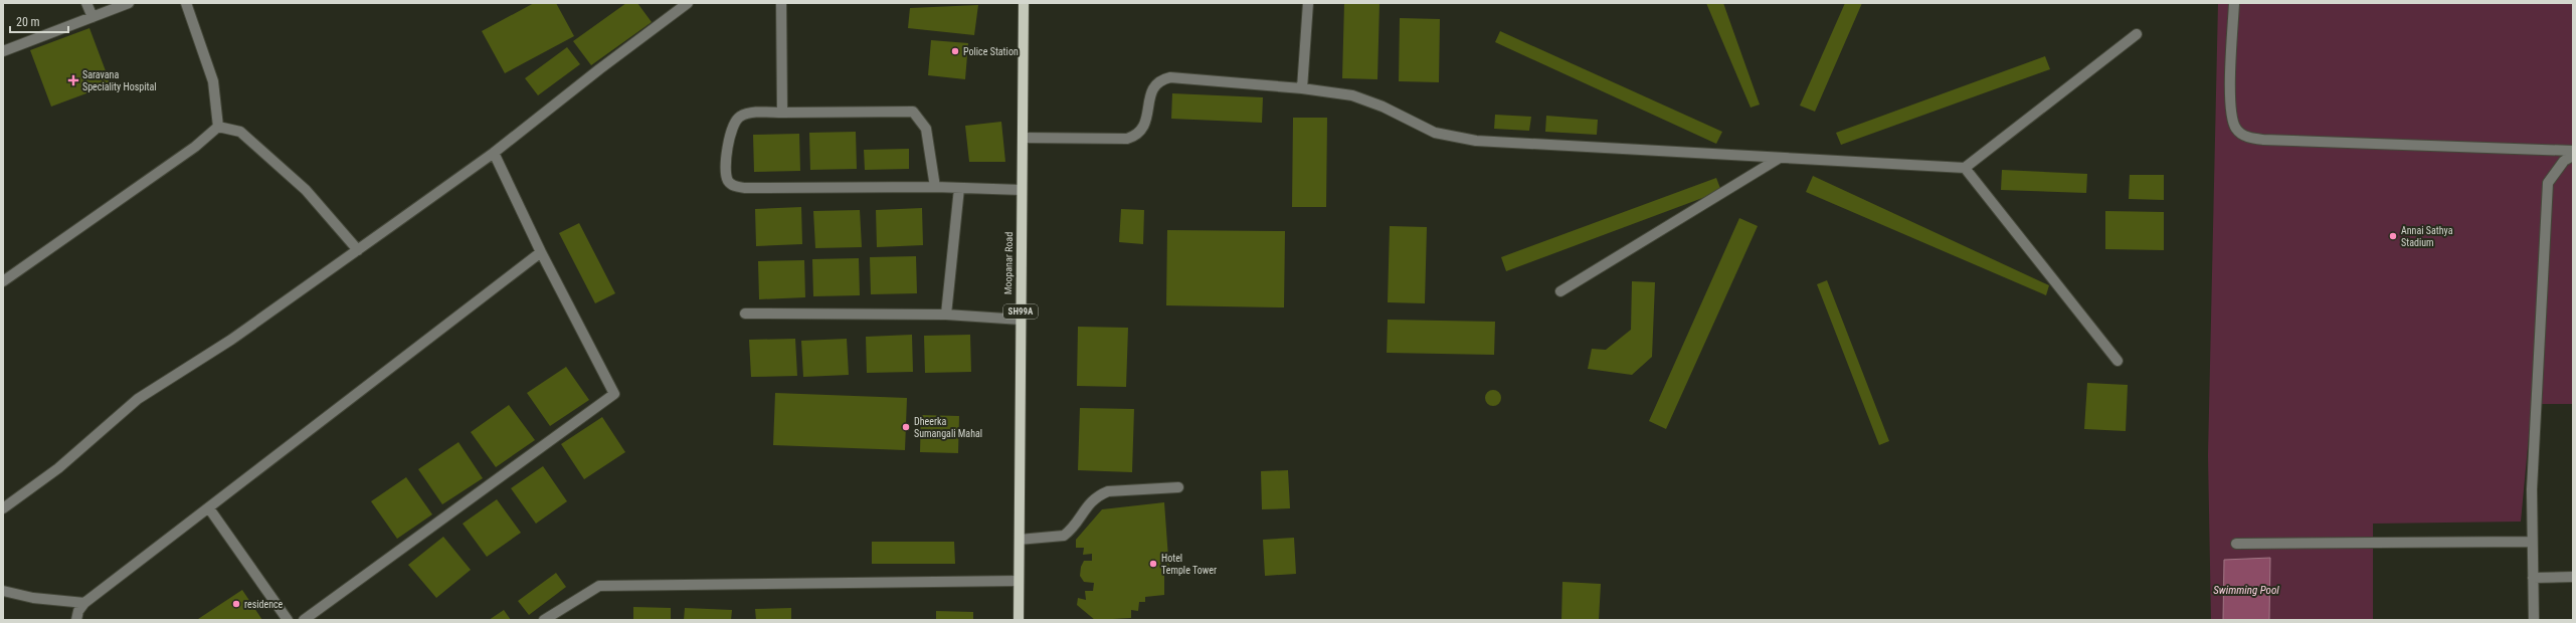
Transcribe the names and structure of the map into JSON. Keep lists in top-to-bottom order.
{
  "streets": {
    "main road": ["Moopanar Road", "SH99A"]
  },
  "water": ["Swimming Pool"],
  "places": {
    "other": [
      "Police Station",
      "Annai Sathya Stadium",
      "Dheerka Sumangali Mahal",
      "Hotel Temple Tower",
      "residence"
    ],
    "health": ["Saravana Speciality Hospital"]
  },
  "scale_bar": "20 m"
}
